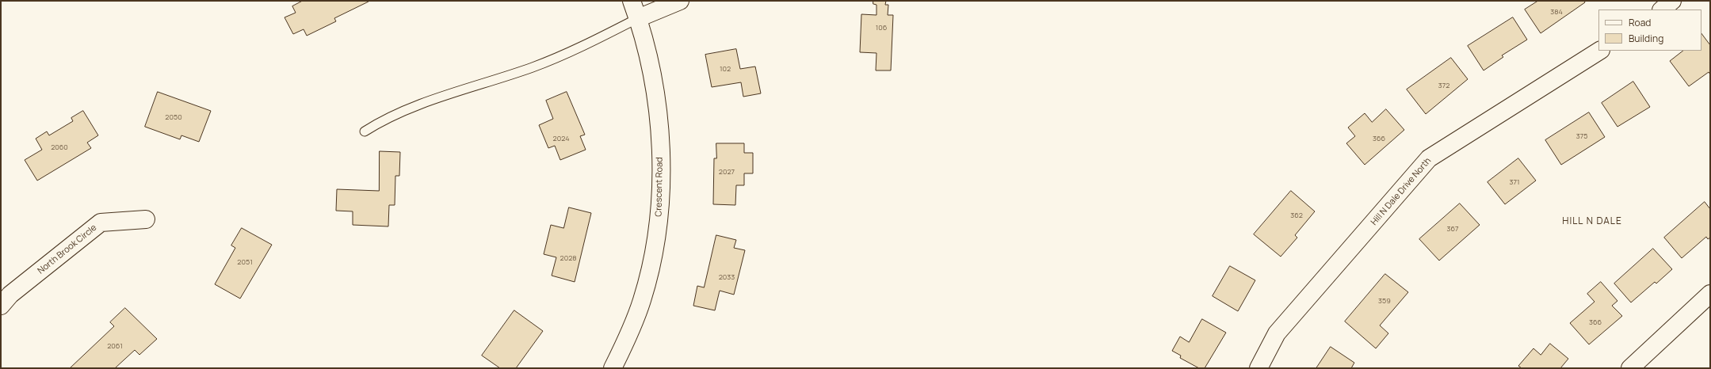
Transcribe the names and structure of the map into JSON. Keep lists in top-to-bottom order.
{
  "streets": {
    "street": ["Crescent Road", "Hill N Dale Drive North", "North Brook Circle"]
  },
  "districts": ["HILL N DALE"],
  "house_numbers": [
    "384",
    "106",
    "102",
    "372",
    "2050",
    "375",
    "2024",
    "366",
    "2060",
    "2027",
    "371",
    "362",
    "367",
    "2028",
    "2051",
    "2033",
    "359",
    "366",
    "2061"
  ],
  "legend": ["Road", "Building"]
}
